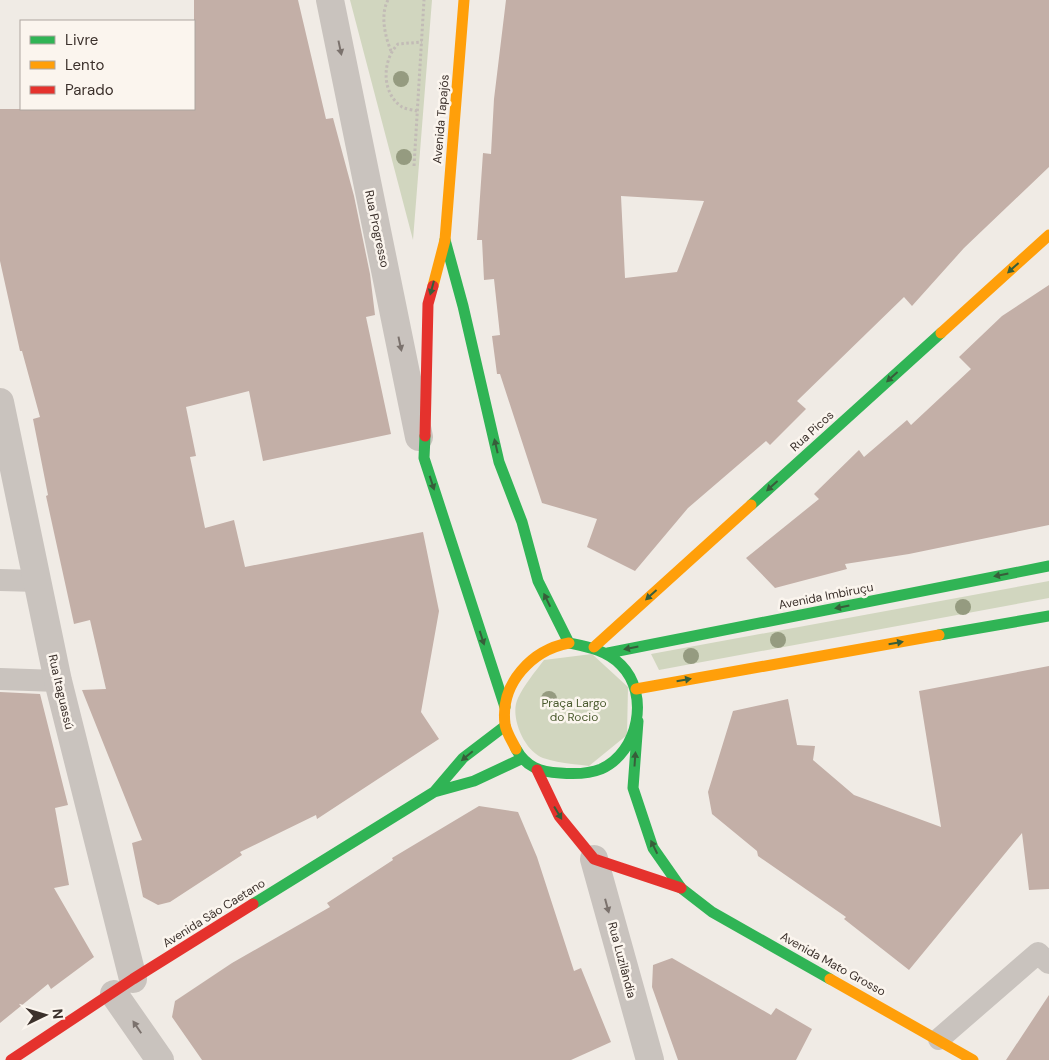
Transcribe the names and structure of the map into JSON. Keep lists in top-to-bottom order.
{
  "streets": {
    "main road": [
      "Avenida Tapajós",
      "Rua Picos",
      "Avenida Imbiruçu",
      "Avenida São Caetano",
      "Avenida Mato Grosso"
    ],
    "street": ["Rua Progresso", "Rua Itaguassú", "Rua Luzilândia"]
  },
  "crossings": [
    ["Rua Picos", "Avenida Imbiruçu"],
    ["Rua Itaguassú", "Avenida São Caetano"]
  ],
  "one_way": ["Rua Progresso", "Rua Picos", "Rua Luzilândia"],
  "parks": ["Praça Largo do Rocio"],
  "legend": ["Livre", "Lento", "Parado"],
  "north": "right"
}
